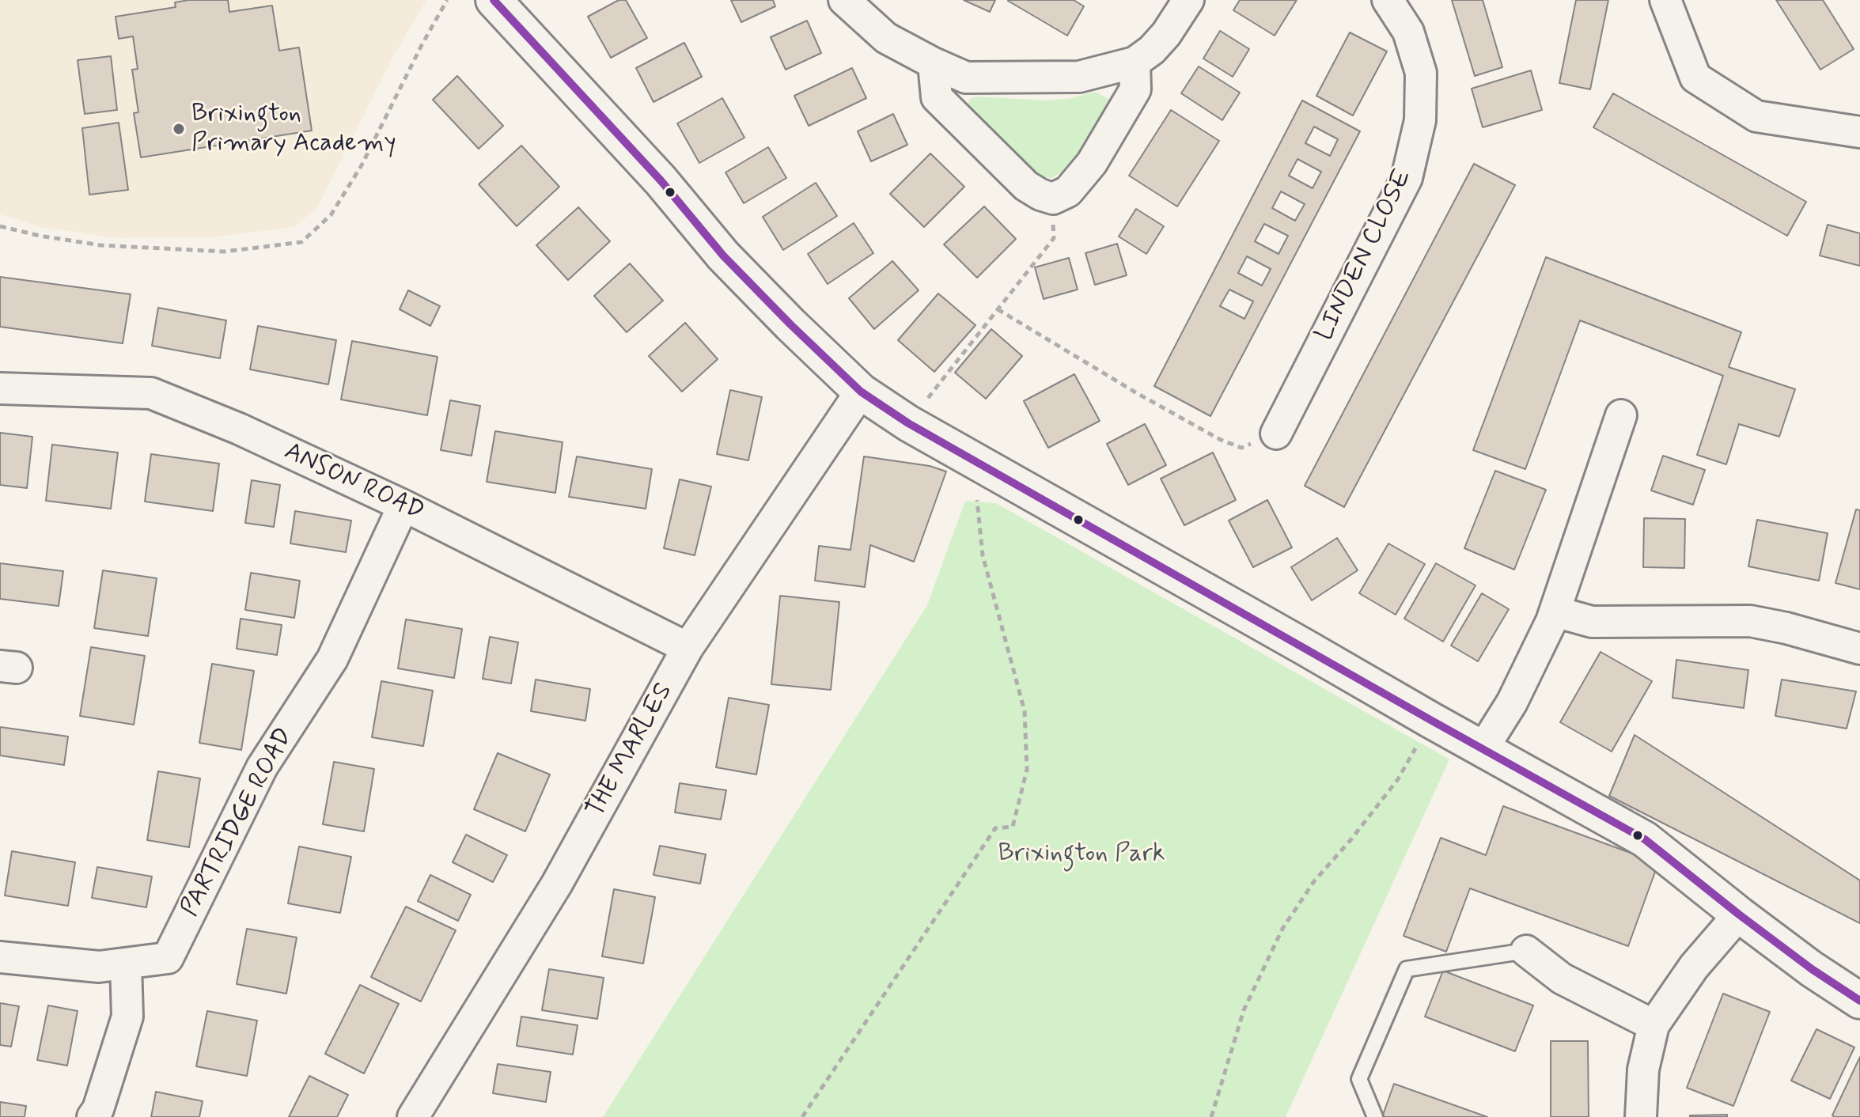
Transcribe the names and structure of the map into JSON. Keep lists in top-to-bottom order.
{
  "streets": {
    "street": [
      "LINDEN CLOSE",
      "ANSON ROAD",
      "THE MARLES",
      "PARTRIDGE ROAD"
    ]
  },
  "crossings": [
    ["ANSON ROAD", "THE MARLES"],
    ["ANSON ROAD", "PARTRIDGE ROAD"]
  ],
  "parks": ["Brixington Park"],
  "places": ["Brixington Primary Academy"]
}
